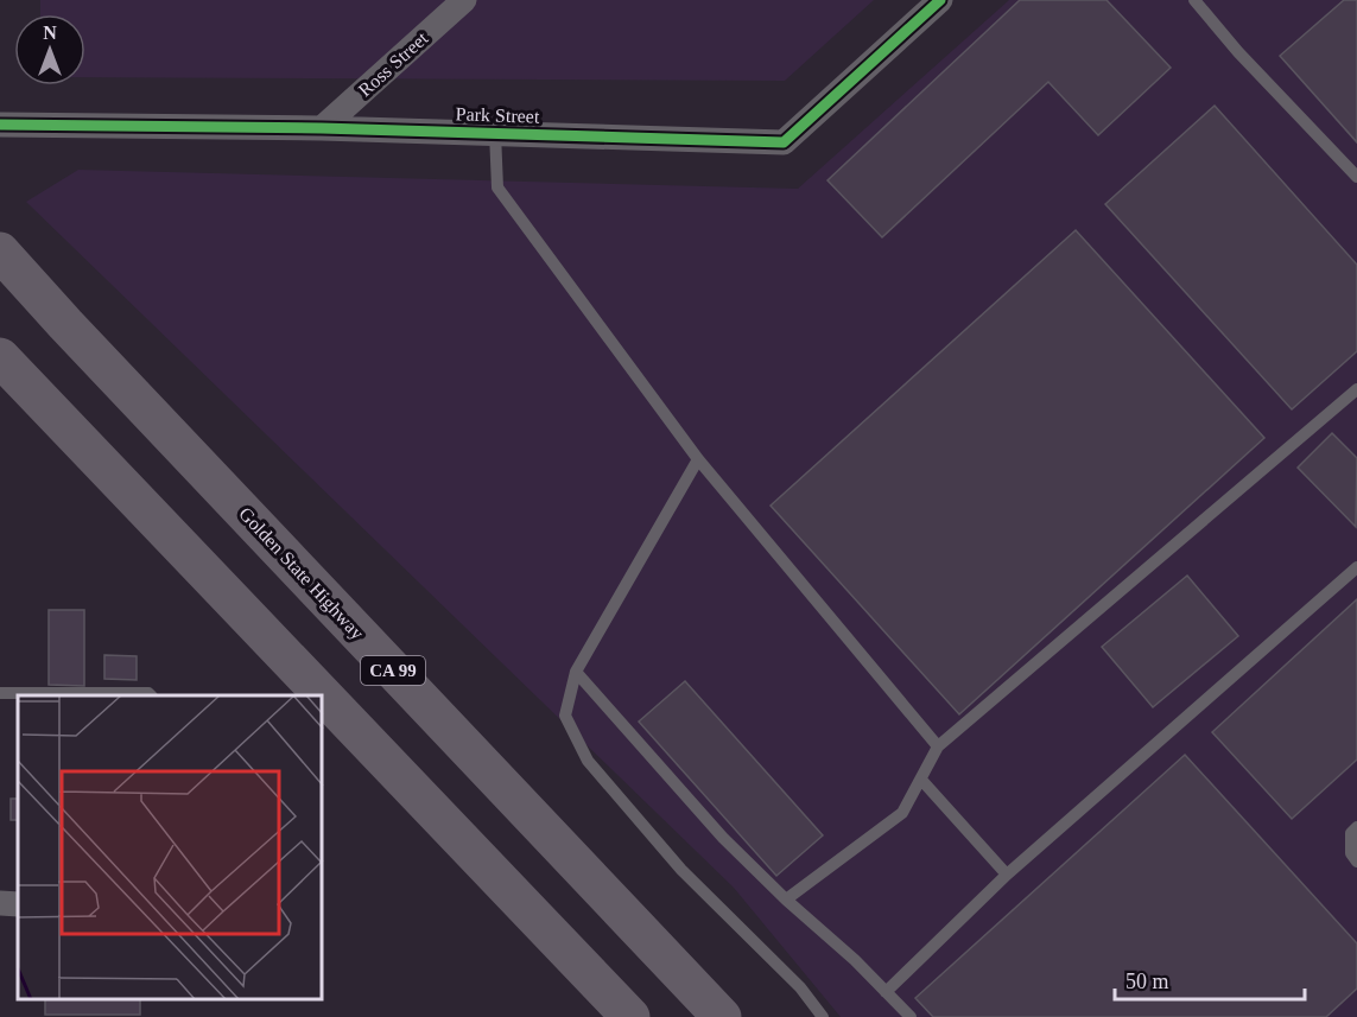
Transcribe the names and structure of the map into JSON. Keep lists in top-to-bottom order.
{
  "streets": {
    "highway": ["Golden State Highway", "CA 99"],
    "street": ["Ross Street", "Park Street"]
  },
  "crossings": [
    ["Ross Street", "Park Street"]
  ],
  "scale_bar": "50 m",
  "north": "top"
}
